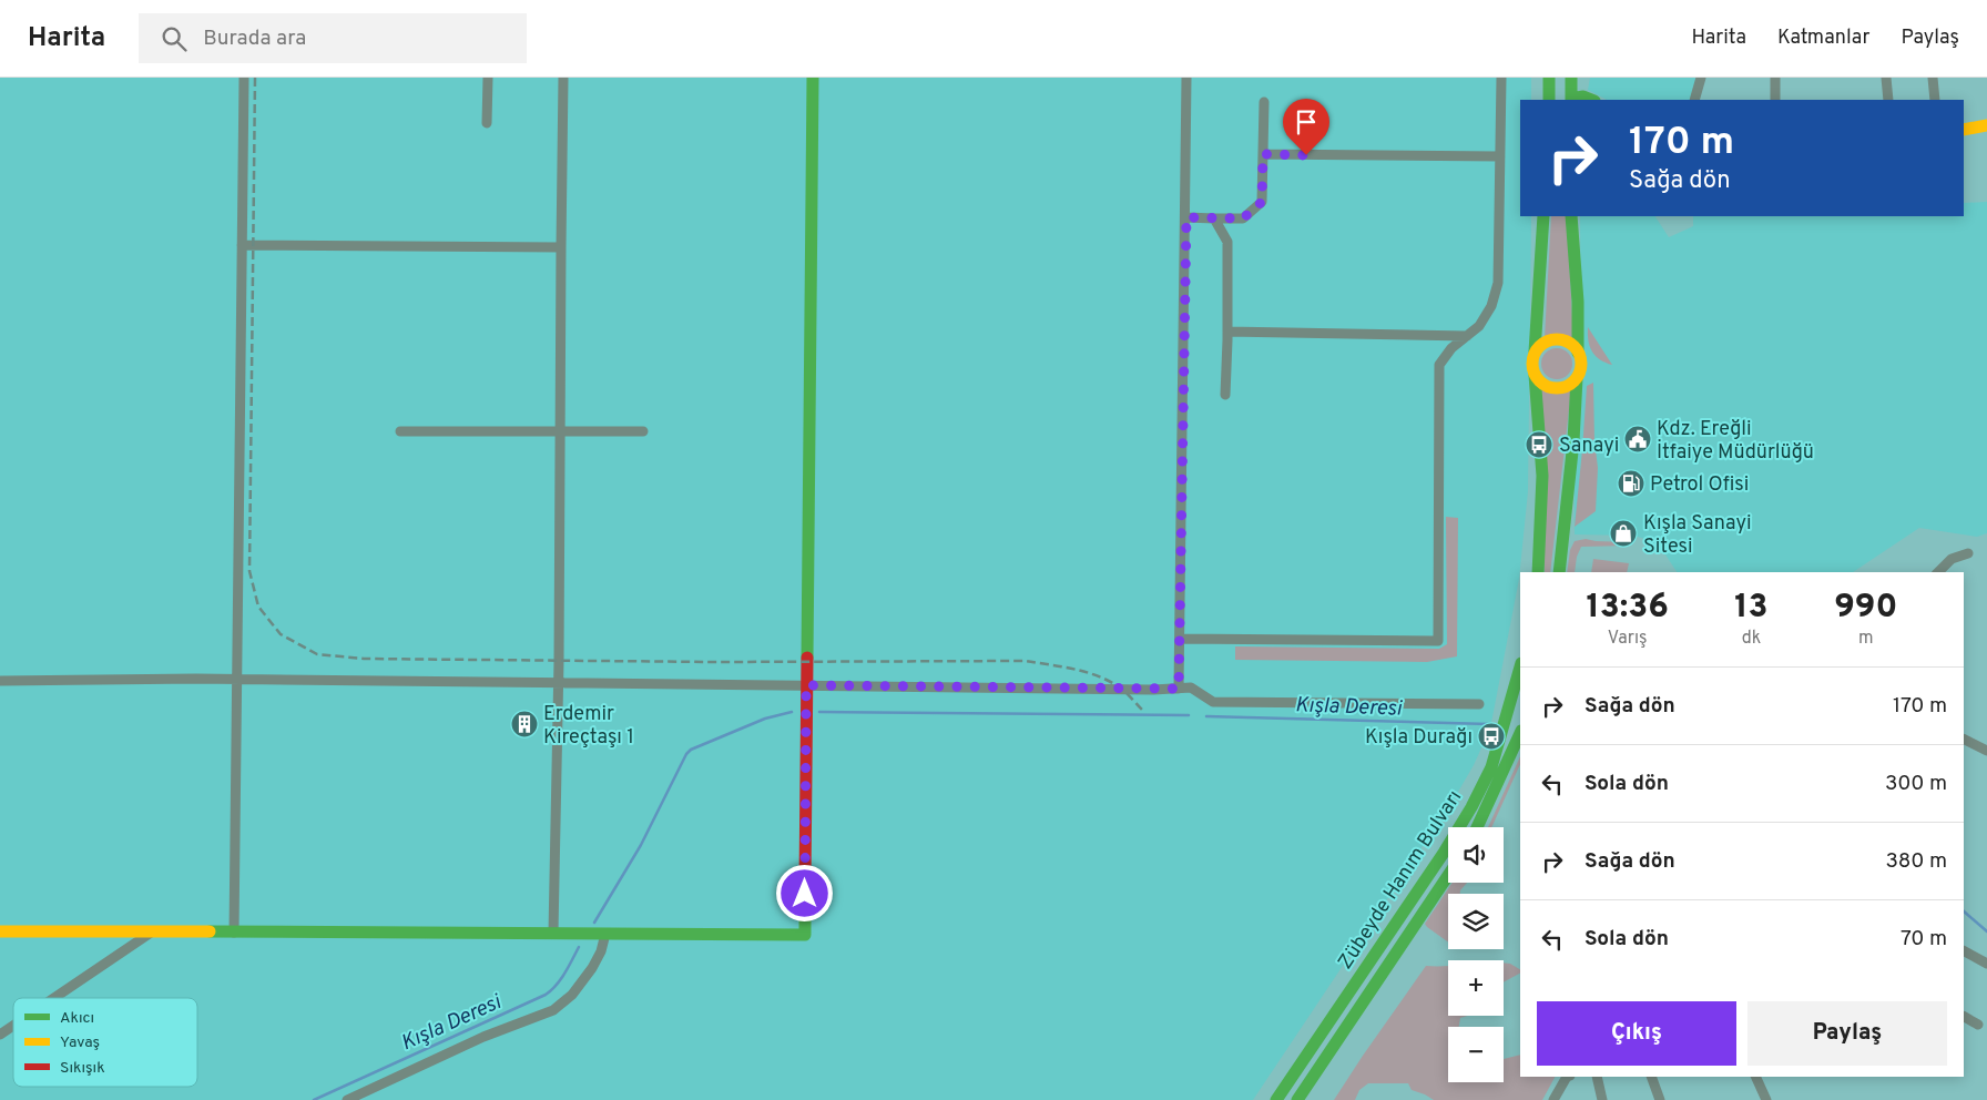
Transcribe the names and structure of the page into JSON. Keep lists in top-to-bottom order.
{
  "streets": {
    "main road": ["Zübeyde Hanım Bulvarı"]
  },
  "water": ["Kışla Deresi"],
  "places": {
    "public building": ["Kdz. Ereğli İtfaiye Müdürlüğü"],
    "bus stop": ["Sanayi", "Kışla Durağı"],
    "fuel station": ["Petrol Ofisi"],
    "shop": ["Kışla Sanayi Sitesi"],
    "building": ["Erdemir Kireçtaşı 1"]
  },
  "legend": ["Akıcı", "Yavaş", "Sıkışık"],
  "page": {
    "header": "Harita",
    "search": "Burada ara",
    "nav": ["Harita", "Katmanlar", "Paylaş"],
    "turn": ["170 m", "Sağa dön"],
    "eta": [
      "13:36",
      "Varış",
      "13",
      "dk",
      "990",
      "m"
    ],
    "list": [
      {
        "name": "Sağa dön",
        "value": "170 m"
      },
      {
        "name": "Sola dön",
        "value": "300 m"
      },
      {
        "name": "Sağa dön",
        "value": "380 m"
      },
      {
        "name": "Sola dön",
        "value": "70 m"
      }
    ],
    "map_buttons": ["+", "−"],
    "buttons": ["Çıkış", "Paylaş"]
  }
}
